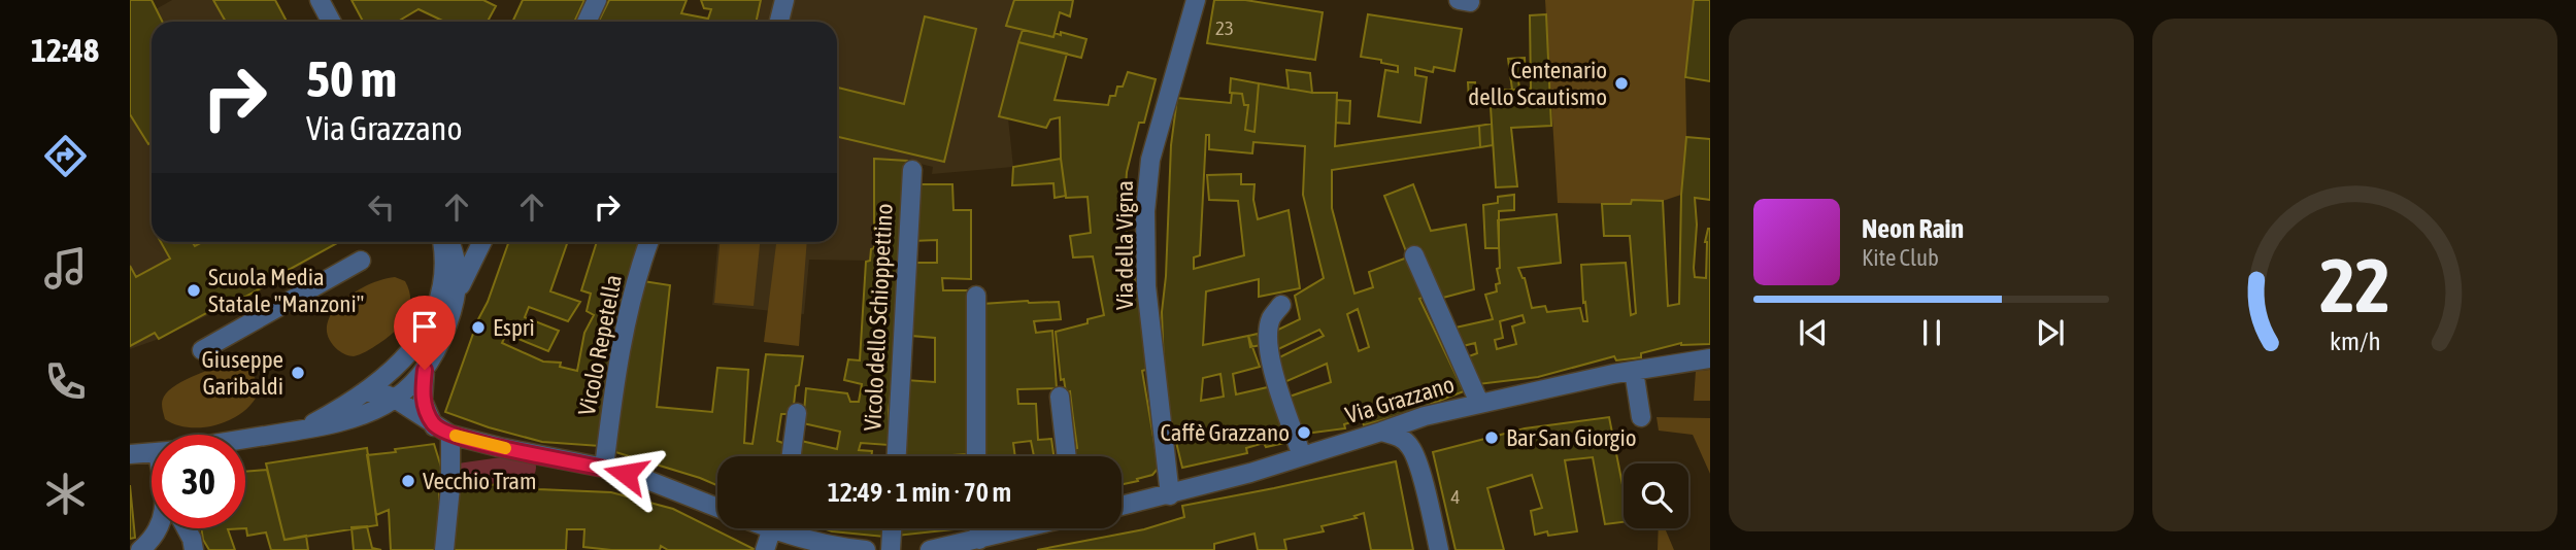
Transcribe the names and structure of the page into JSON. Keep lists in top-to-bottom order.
{
  "streets": {
    "street": [
      "Via della Vigna",
      "Vicolo dello Schioppettino",
      "Vicolo Repetella",
      "Via Grazzano"
    ]
  },
  "crossings": [
    ["Via della Vigna", "Via Grazzano"]
  ],
  "places": [
    "Centenario dello Scautismo",
    "Scuola Media Statale \"Manzoni\"",
    "Esprì",
    "Giuseppe Garibaldi",
    "Caffè Grazzano",
    "Bar San Giorgio",
    "Vecchio Tram"
  ],
  "house_numbers": ["23", "4"],
  "page": {
    "tabs": "12:48",
    "turn": ["50 m", "Via Grazzano"],
    "song": ["Neon Rain", "Kite Club"],
    "limit": "30",
    "trip": "12:49 · 1 min · 70 m",
    "gauge": ["22", "km/h"]
  }
}
